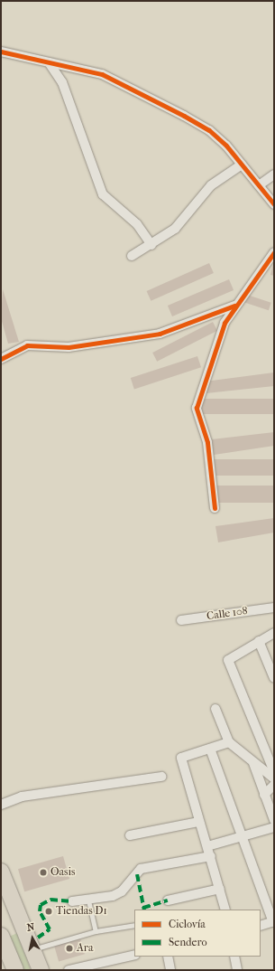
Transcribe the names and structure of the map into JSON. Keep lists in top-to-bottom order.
{
  "streets": {
    "street": ["Calle 108"]
  },
  "places": ["Oasis", "Tiendas D1", "Ara"],
  "legend": ["Ciclovía", "Sendero"],
  "north": "top"
}
